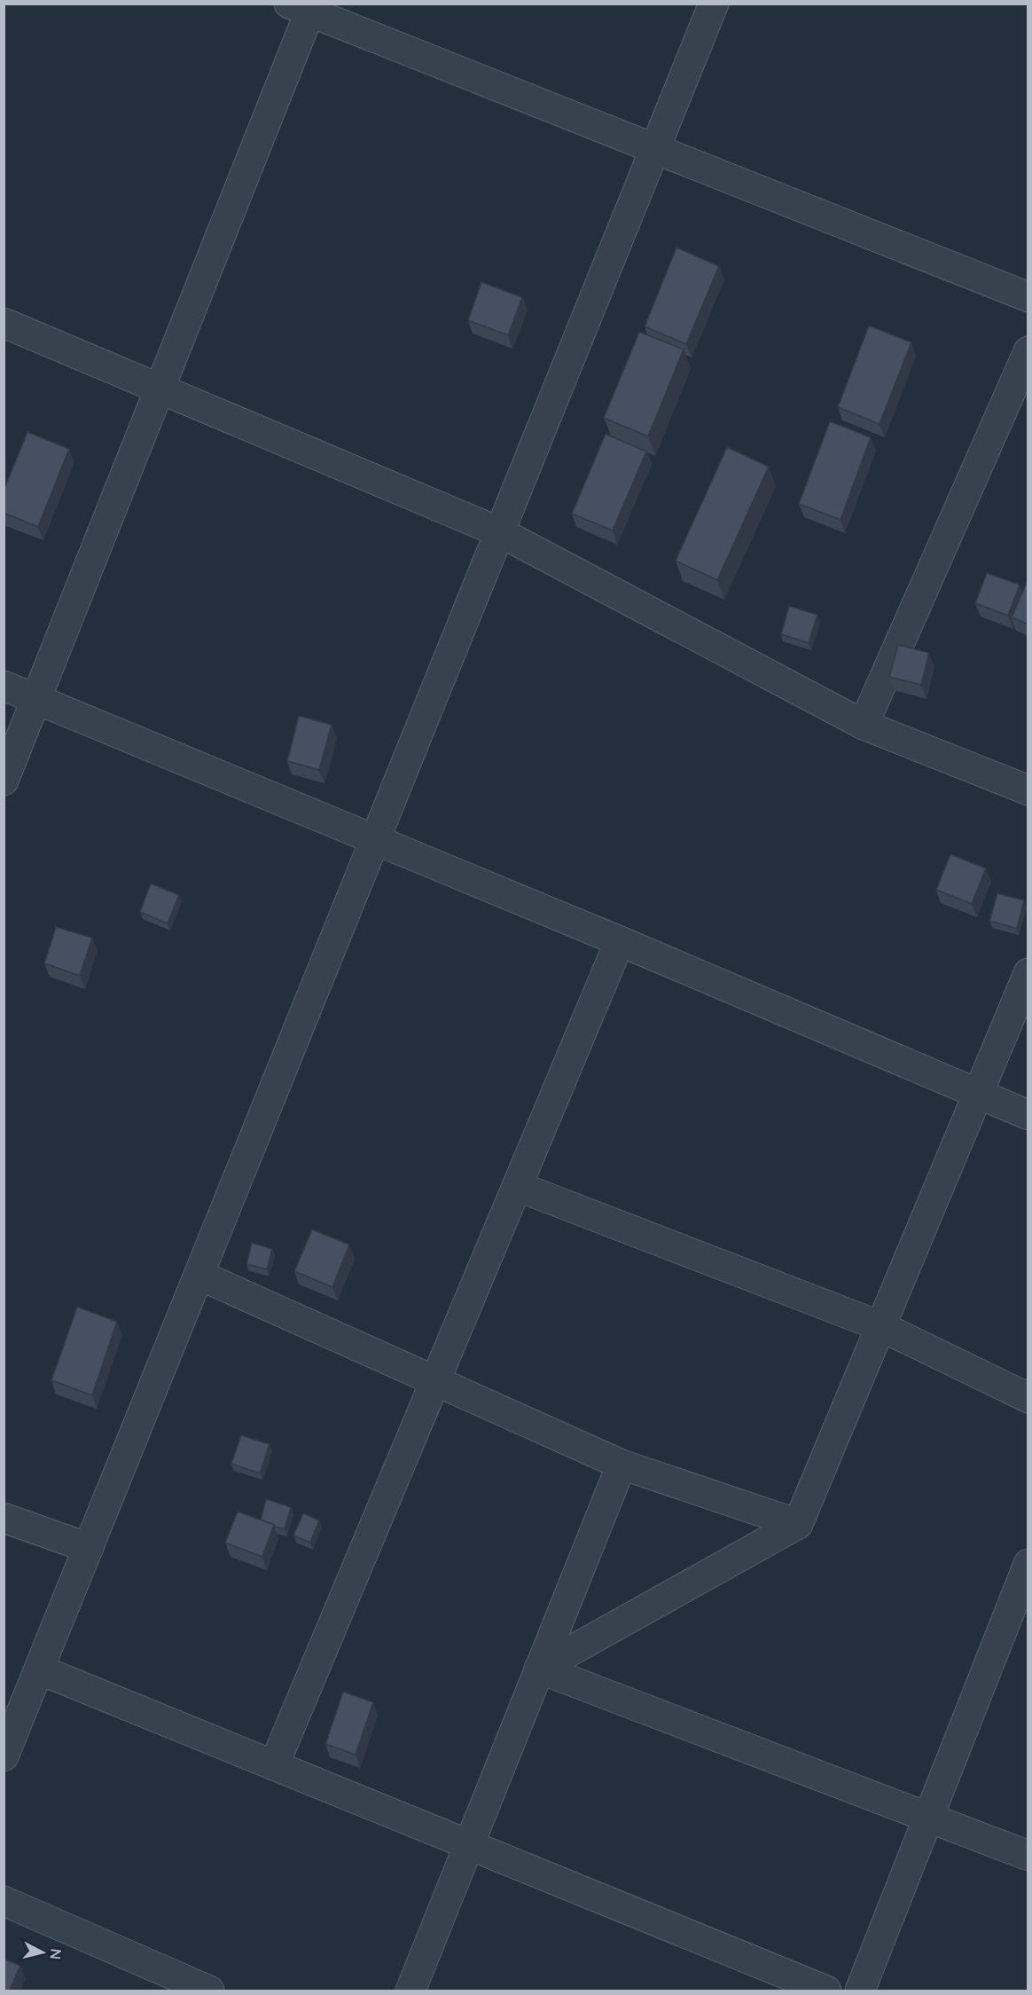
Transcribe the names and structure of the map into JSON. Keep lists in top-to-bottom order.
{
  "north": "right"
}
